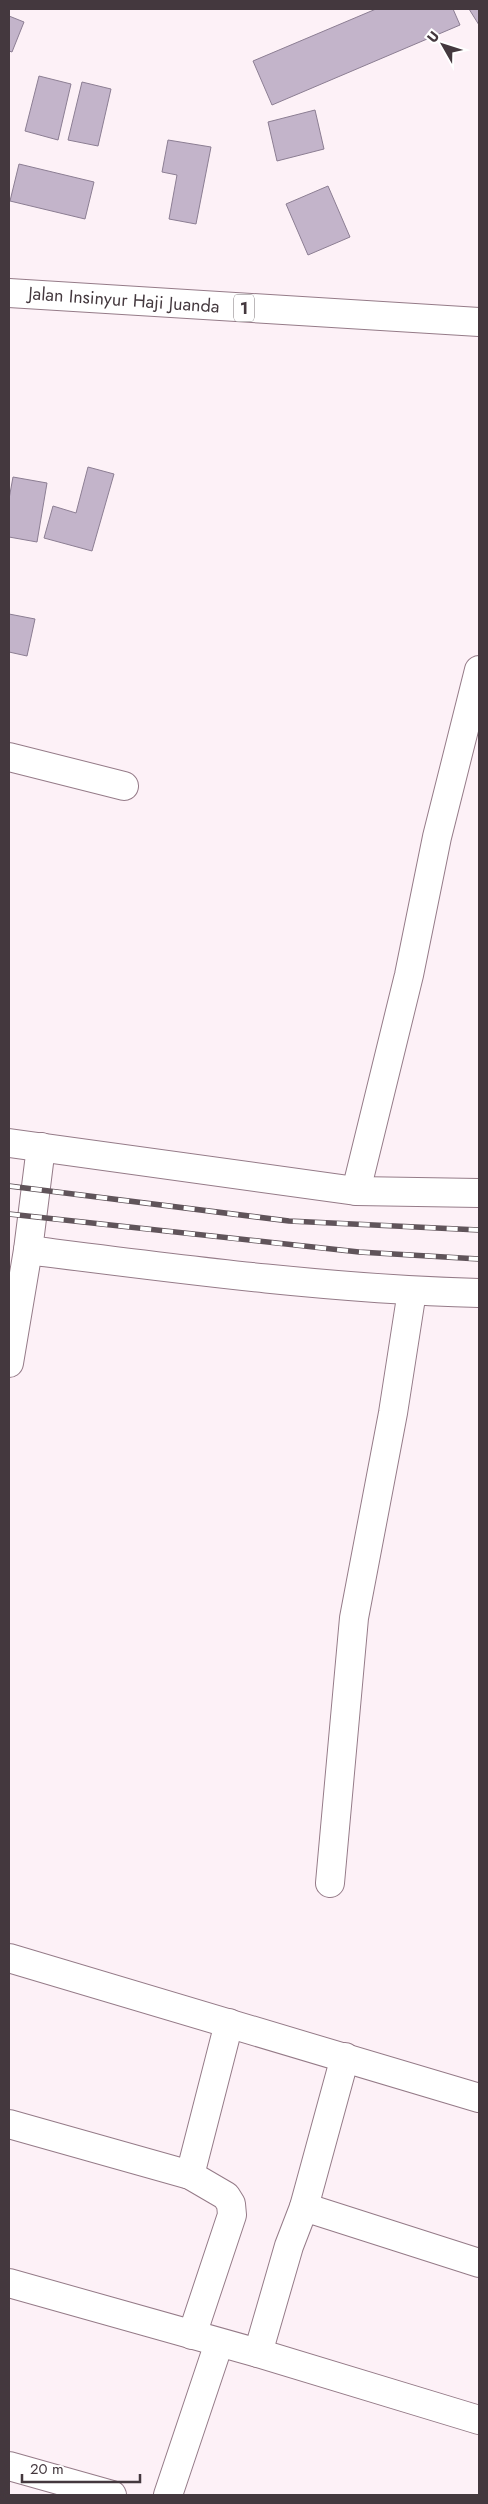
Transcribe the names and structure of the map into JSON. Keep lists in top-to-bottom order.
{
  "streets": {
    "main road": ["Jalan Insinyur Haji Juanda", "1"]
  },
  "scale_bar": "20 m",
  "north": "top left"
}
